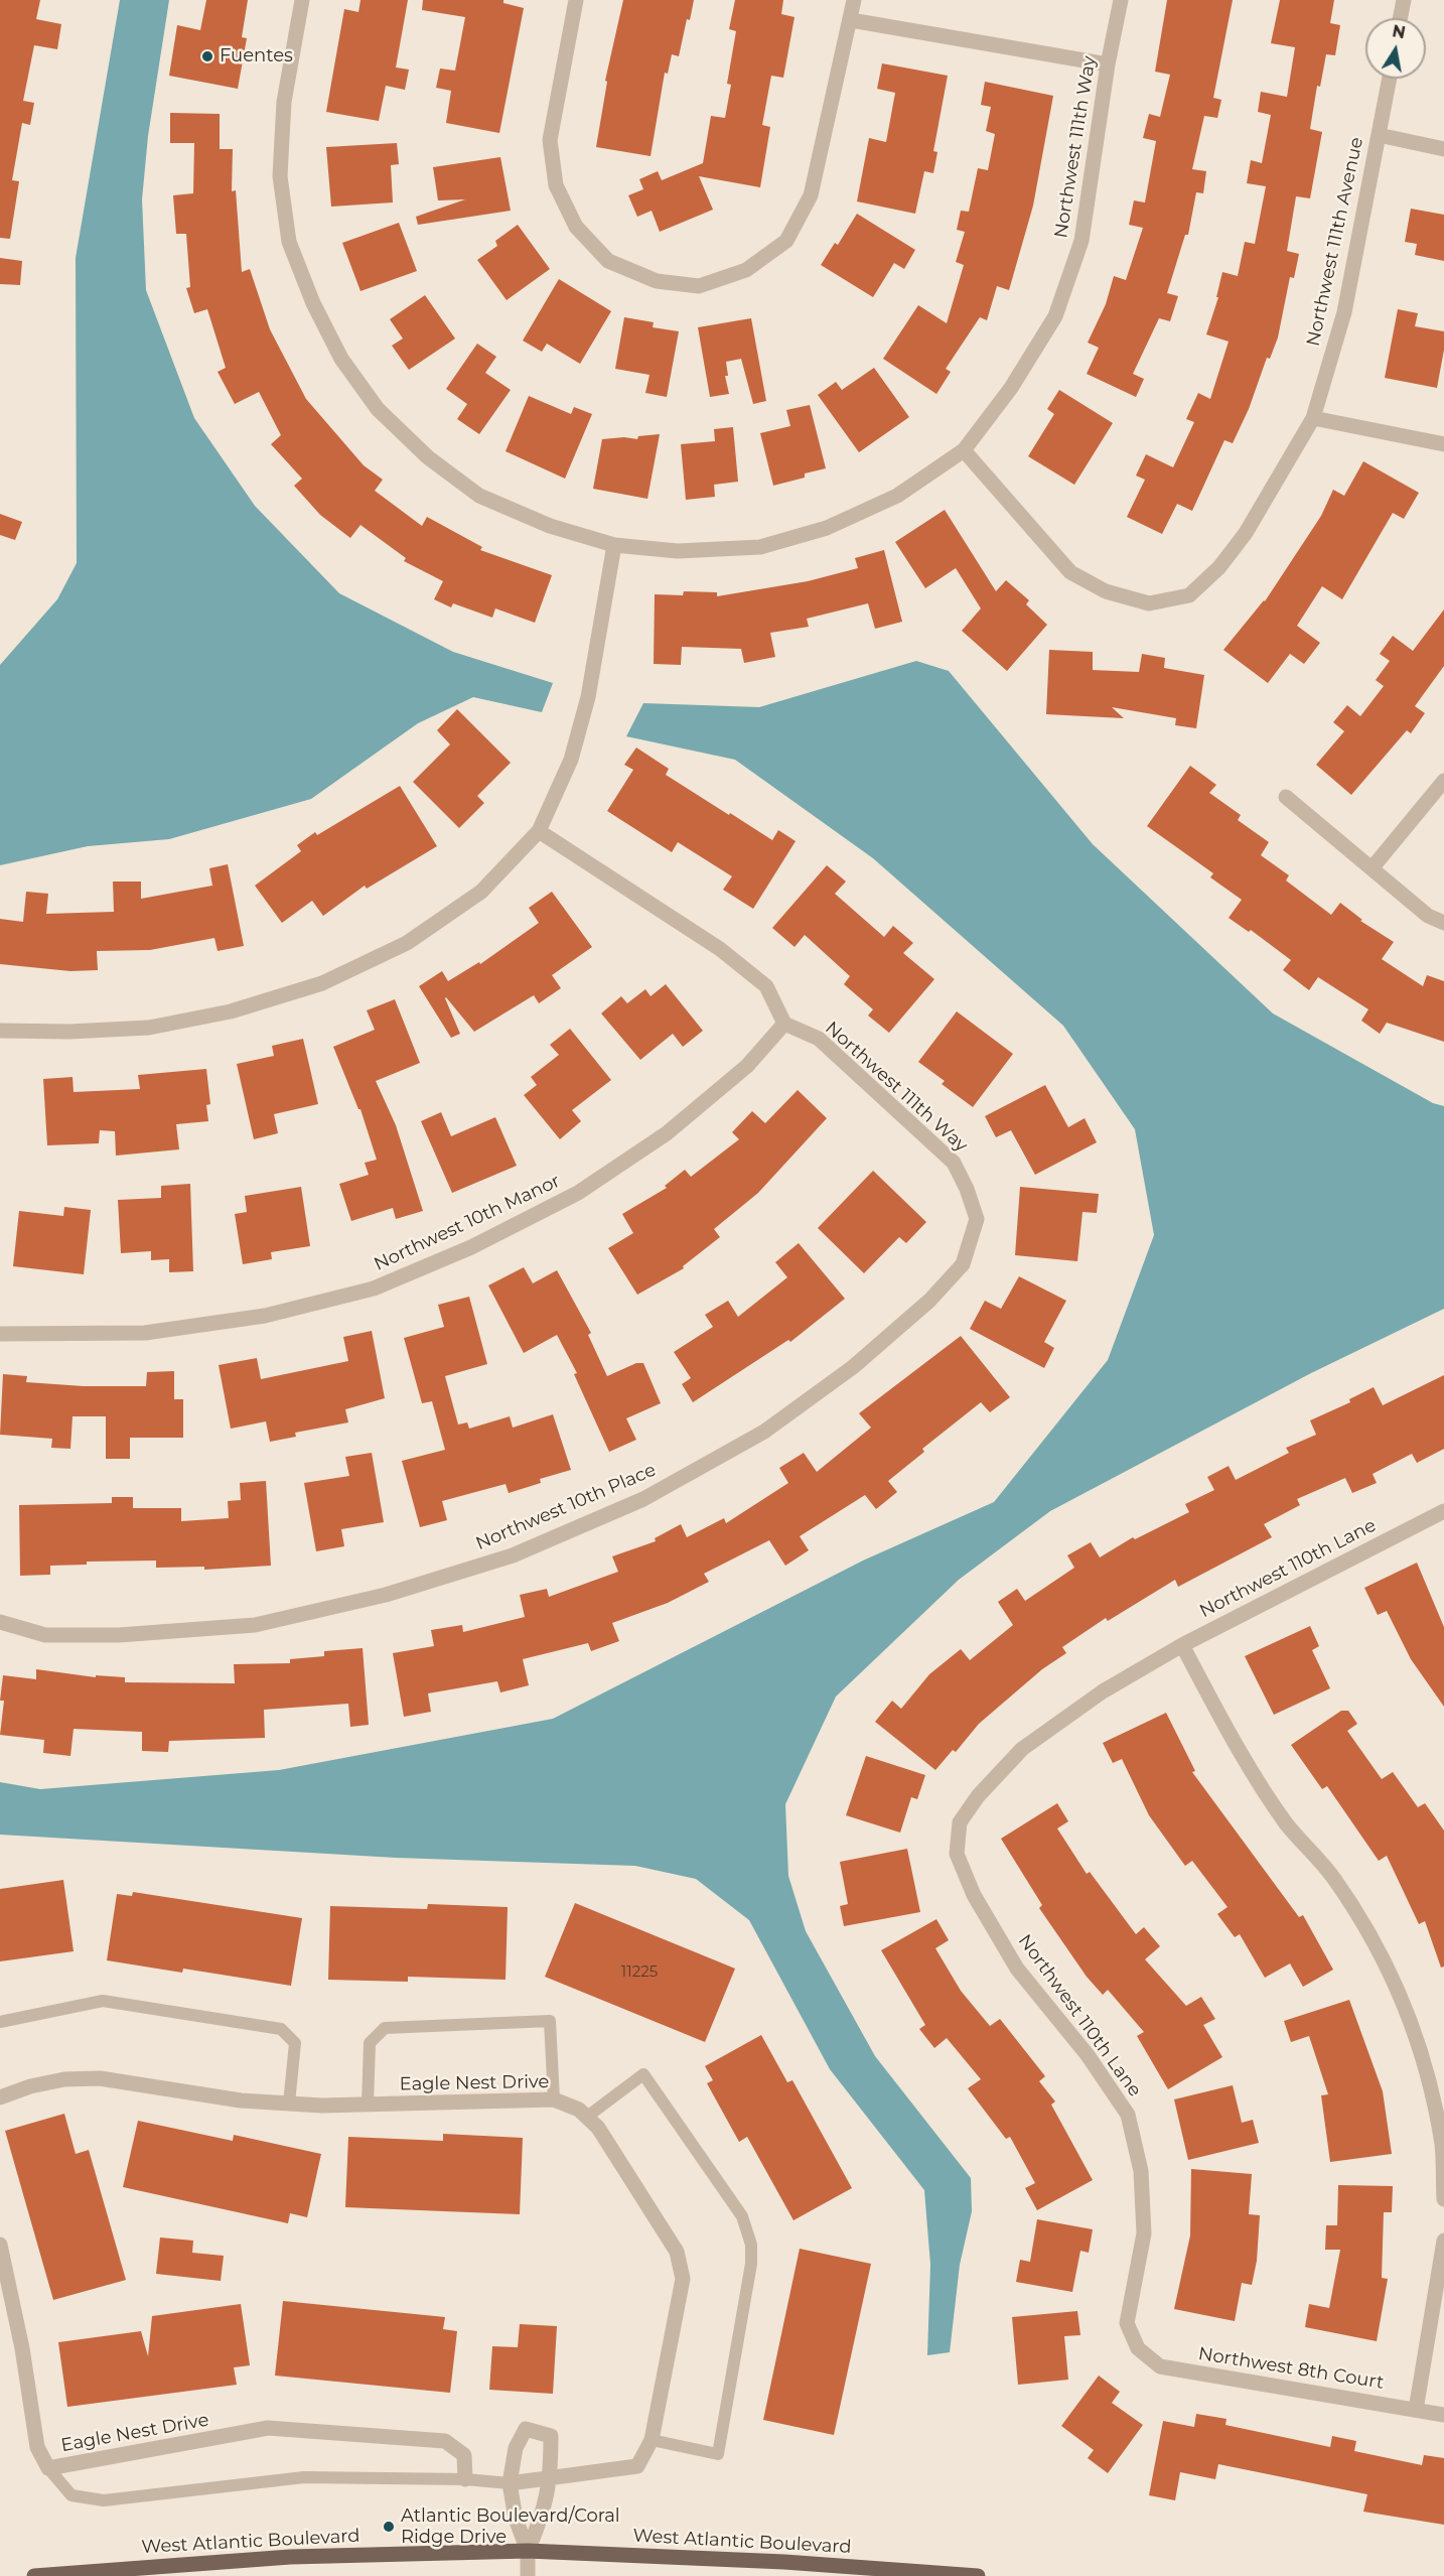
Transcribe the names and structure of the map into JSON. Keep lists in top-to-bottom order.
{
  "streets": {
    "main road": ["West Atlantic Boulevard"],
    "street": [
      "Northwest 111th Way",
      "Northwest 111th Avenue",
      "Northwest 10th Manor",
      "Northwest 10th Place",
      "Northwest 110th Lane",
      "Eagle Nest Drive",
      "Northwest 8th Court"
    ]
  },
  "crossings": [
    ["Northwest 111th Way", "Northwest 111th Avenue"],
    ["Northwest 111th Way", "Northwest 10th Manor"],
    ["Northwest 111th Way", "Northwest 10th Place"],
    ["Northwest 110th Lane", "Northwest 8th Court"]
  ],
  "places": ["Fuentes", "Atlantic Boulevard/Coral Ridge Drive"],
  "house_numbers": ["11225"],
  "north": "top"
}
